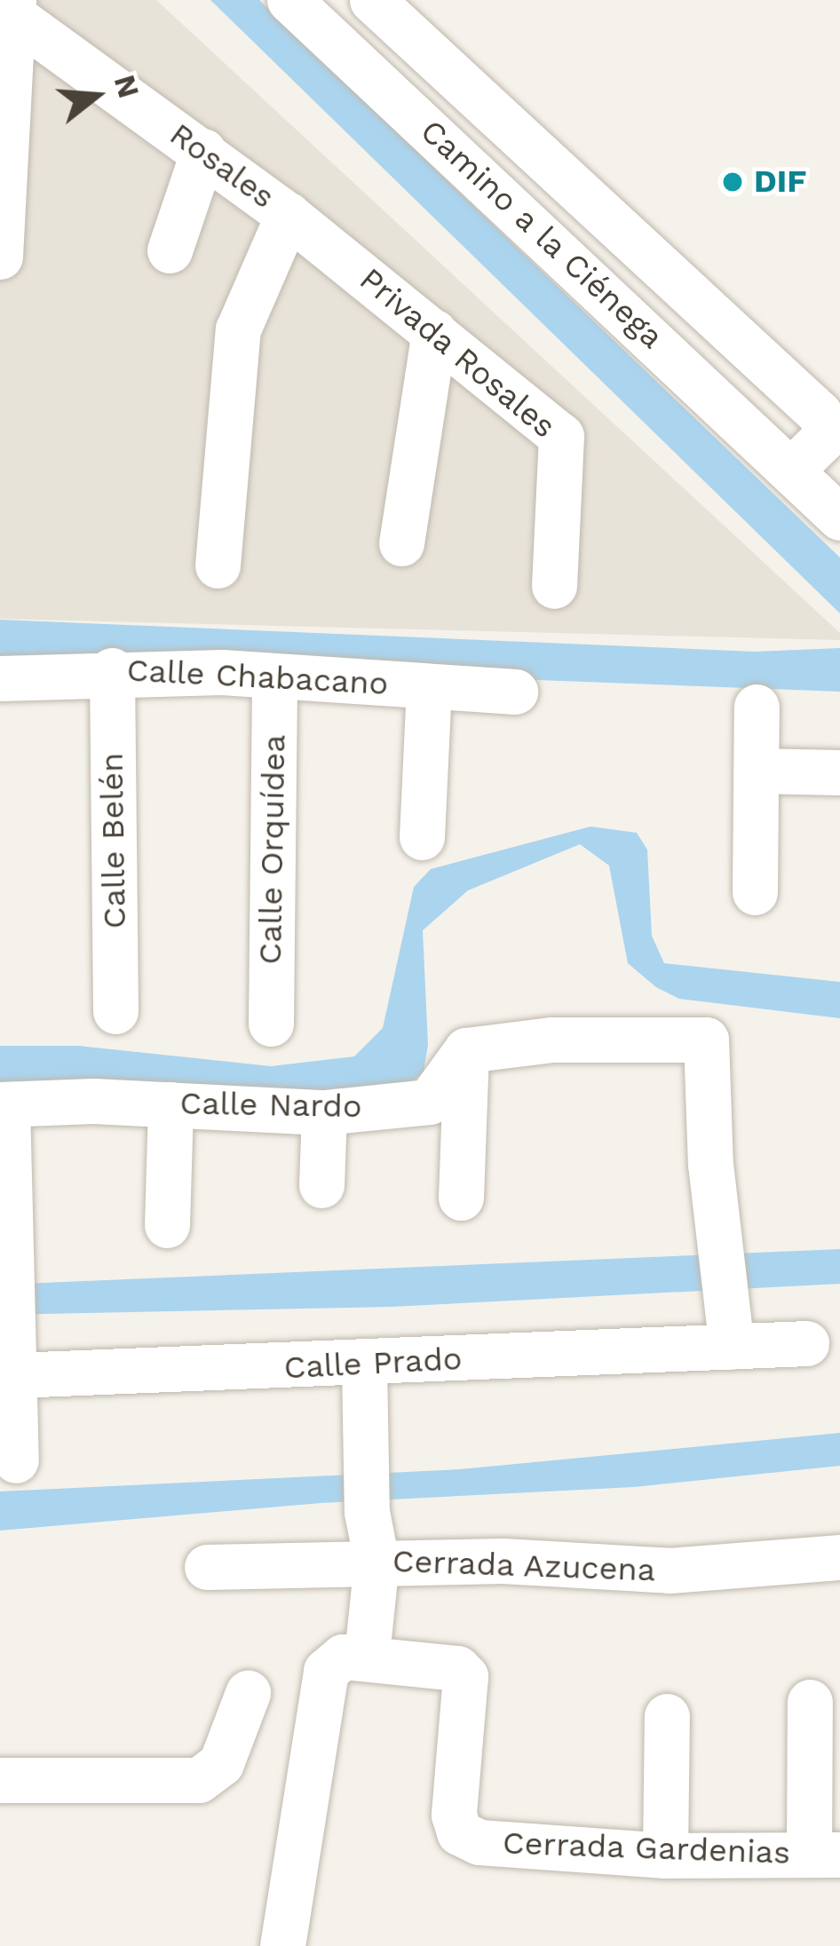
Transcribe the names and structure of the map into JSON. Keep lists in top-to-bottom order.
{
  "streets": {
    "street": [
      "Rosales",
      "Camino a la Ciénega",
      "Privada Rosales",
      "Calle Chabacano",
      "Calle Belén",
      "Calle Orquídea",
      "Calle Nardo",
      "Calle Prado",
      "Cerrada Azucena",
      "Cerrada Gardenias"
    ]
  },
  "crossings": [
    ["Rosales", "Privada Rosales"],
    ["Calle Chabacano", "Calle Belén"],
    ["Calle Chabacano", "Calle Orquídea"]
  ],
  "places": ["DIF"],
  "north": "right"
}
